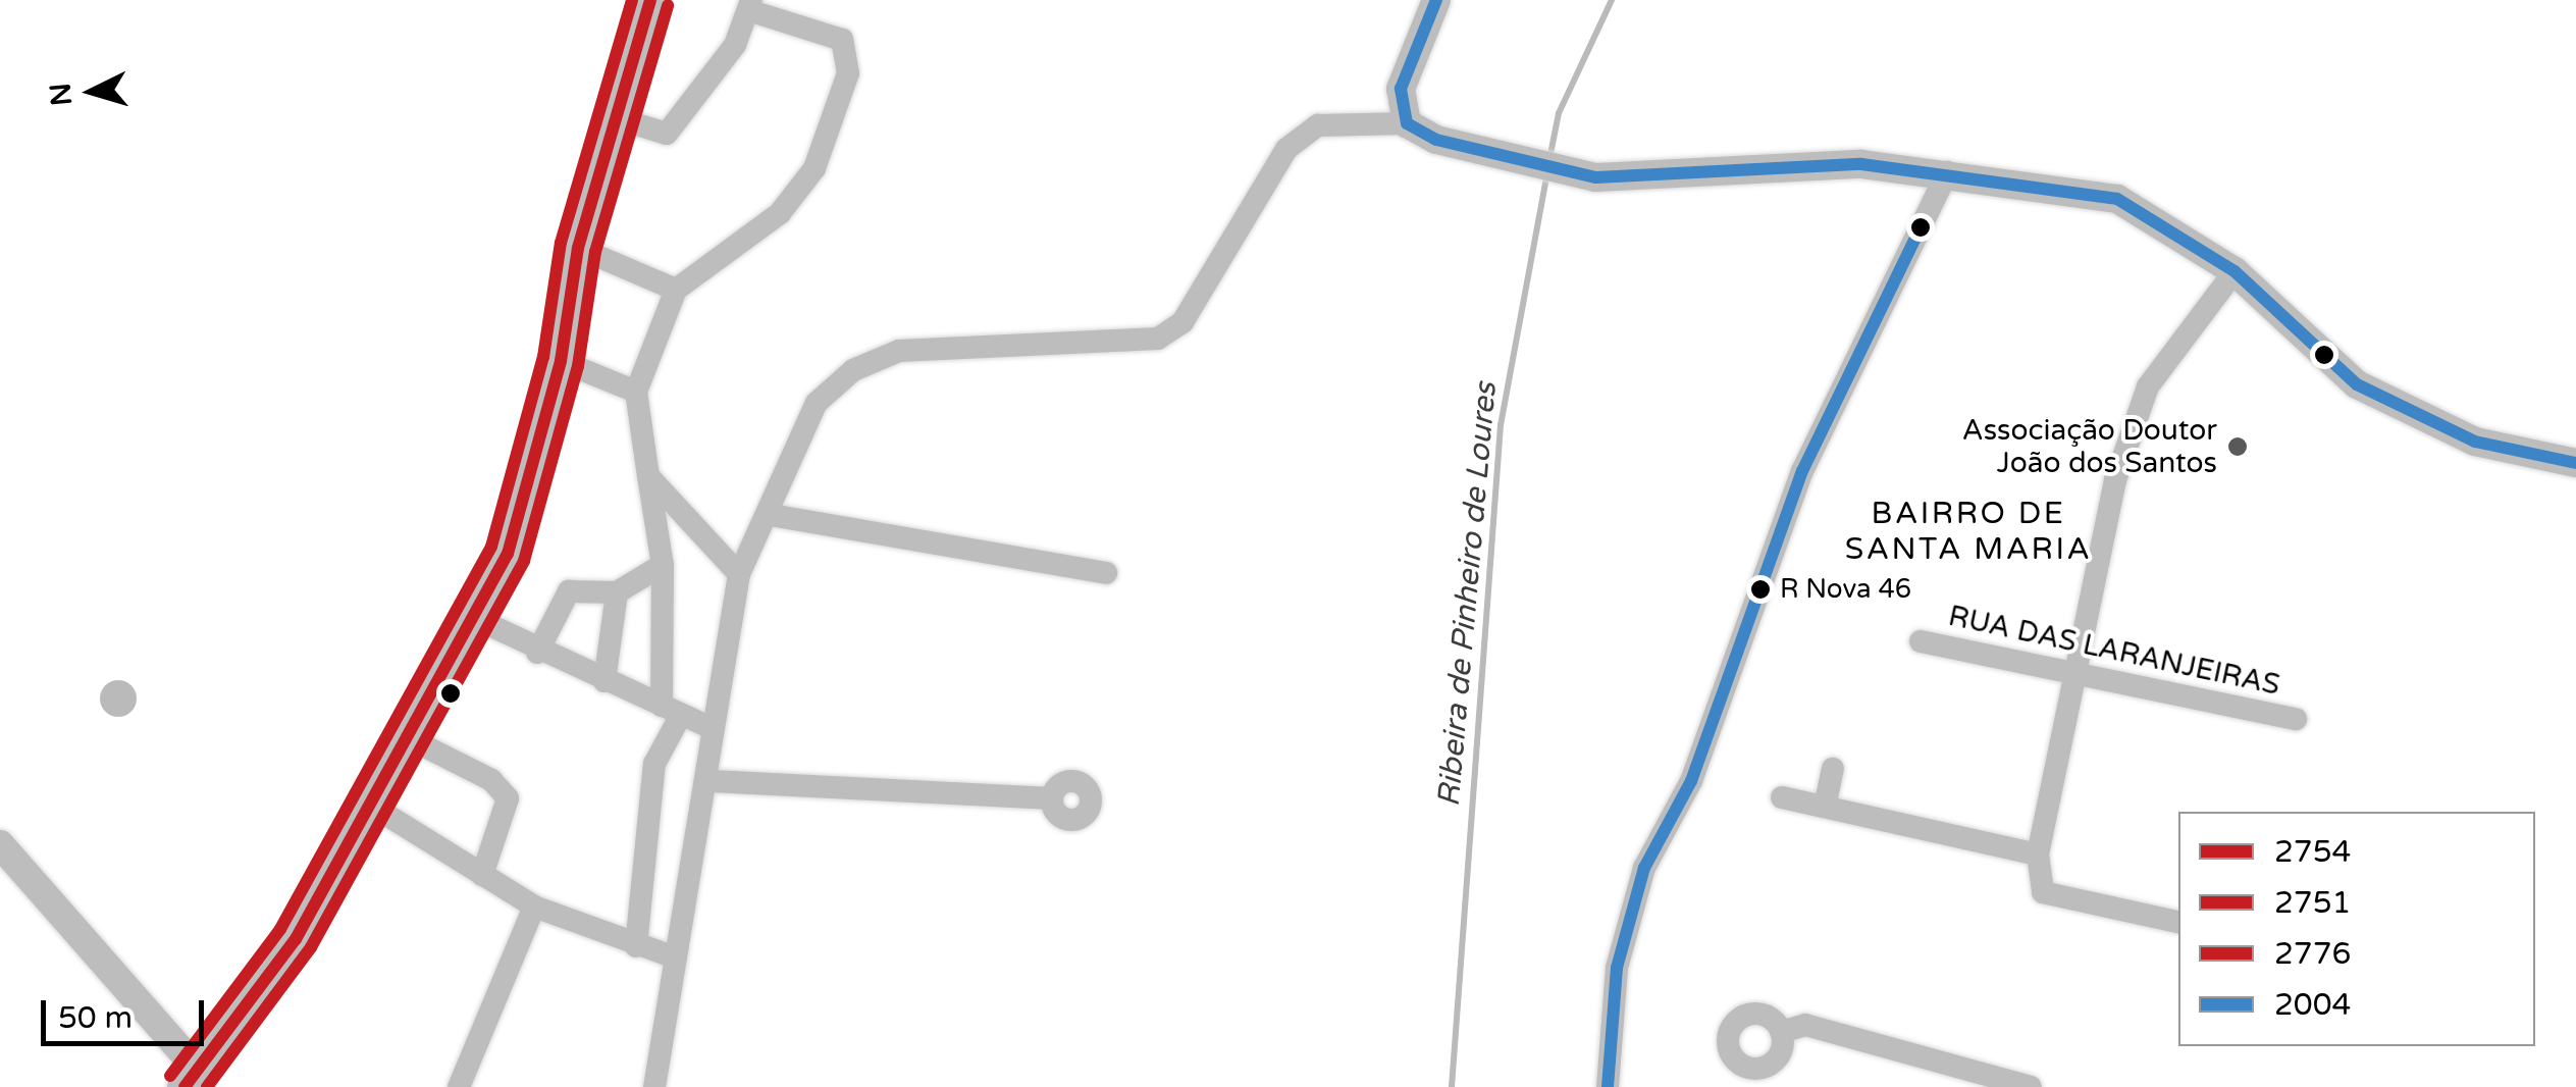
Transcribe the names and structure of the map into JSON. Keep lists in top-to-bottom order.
{
  "streets": {
    "street": ["RUA DAS LARANJEIRAS"]
  },
  "districts": ["BAIRRO DE SANTA MARIA"],
  "water": ["Ribeira de Pinheiro de Loures"],
  "places": ["Associação Doutor João dos Santos", "R Nova 46"],
  "lines": [
    "transit line 2754",
    "transit line 2776",
    "transit line 2004",
    "transit line 2751"
  ],
  "legend": [
    "2754",
    "2751",
    "2776",
    "2004"
  ],
  "scale_bar": "50 m",
  "north": "left"
}
